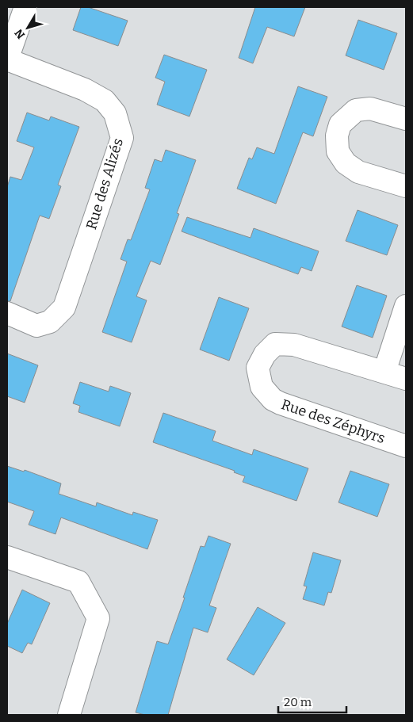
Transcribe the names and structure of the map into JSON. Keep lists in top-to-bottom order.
{
  "streets": {
    "street": ["Rue des Alizés", "Rue des Zéphyrs"]
  },
  "scale_bar": "20 m",
  "north": "bottom left"
}
